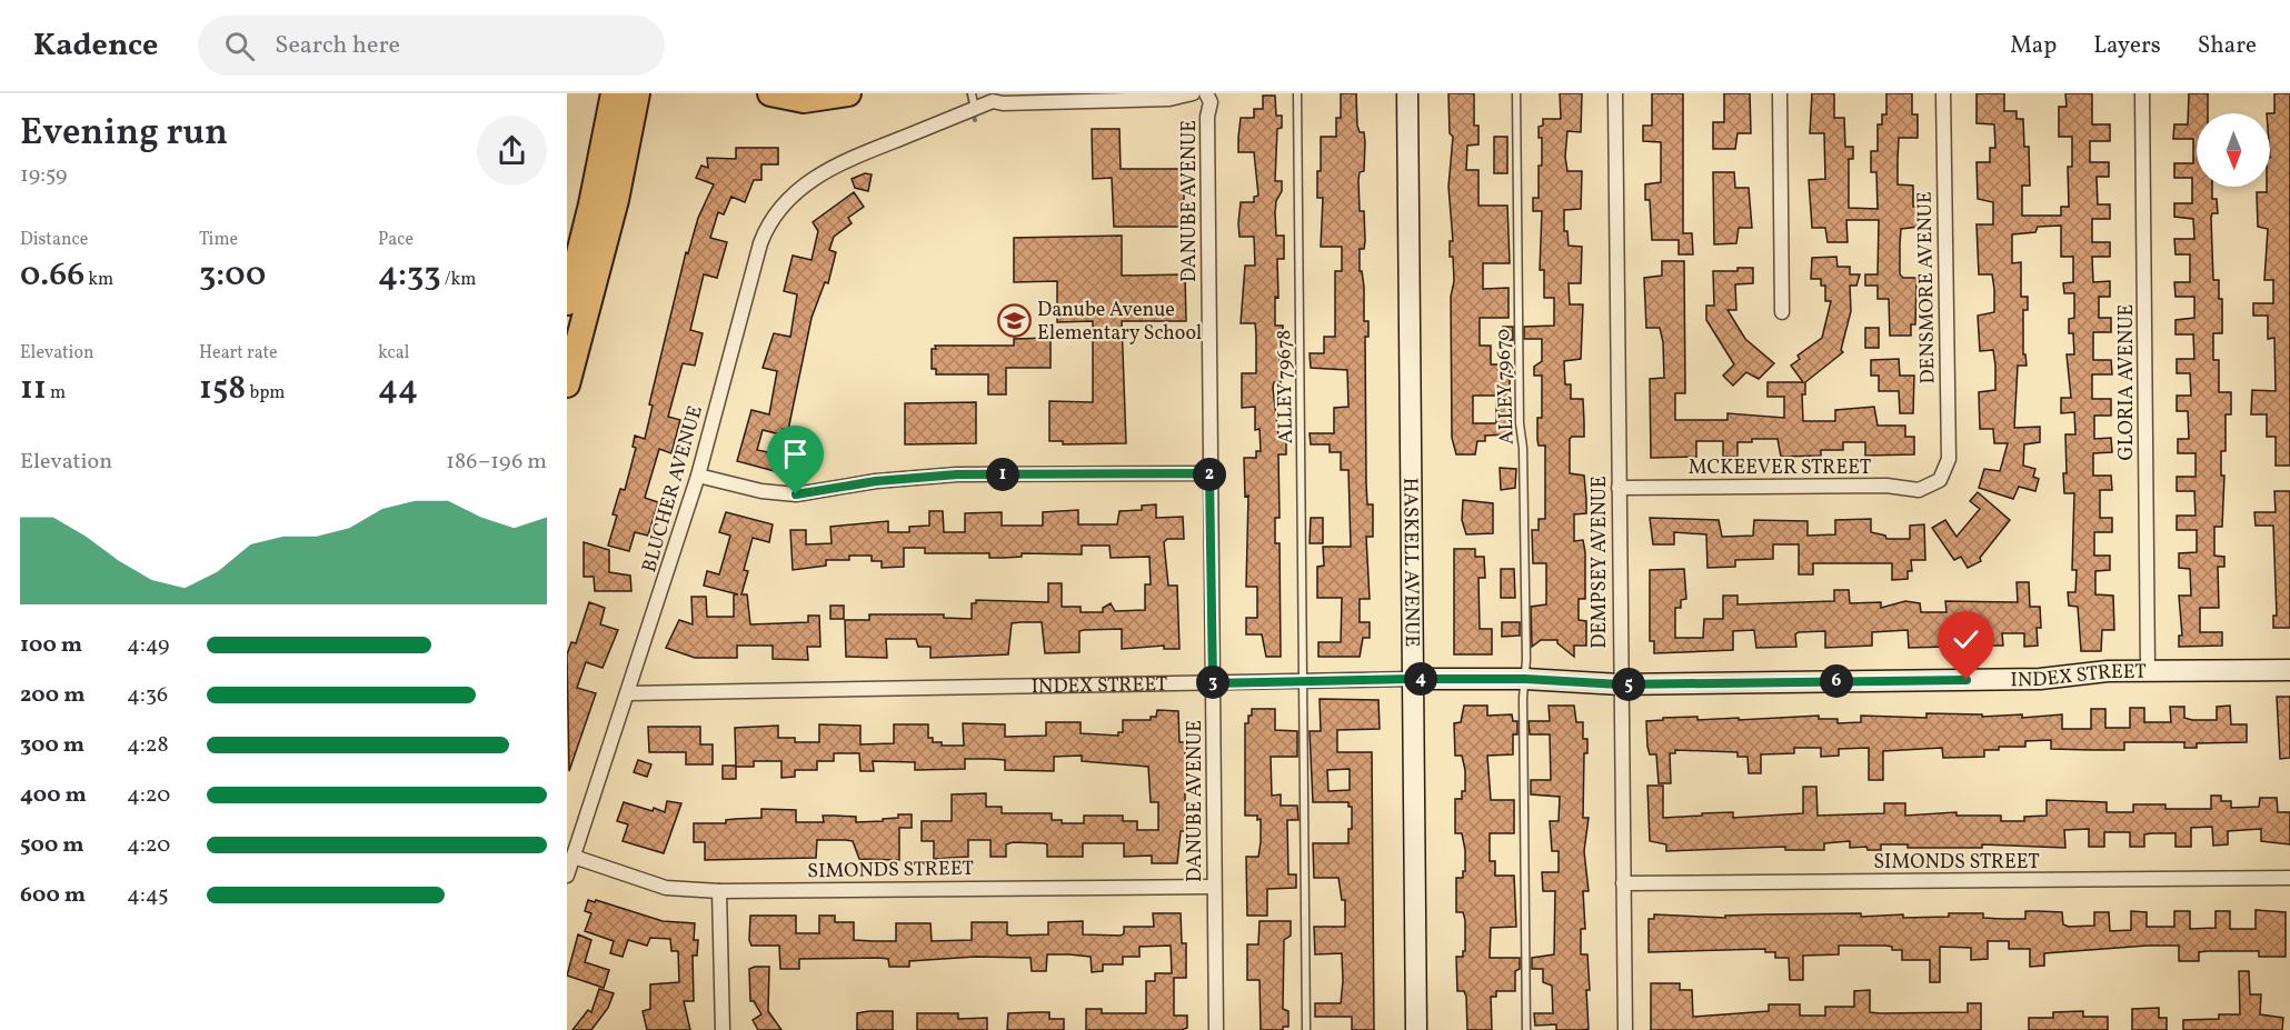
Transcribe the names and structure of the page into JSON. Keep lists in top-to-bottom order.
{
  "streets": {
    "main road": ["HASKELL AVENUE", "INDEX STREET"],
    "street": [
      "DANUBE AVENUE",
      "DENSMORE AVENUE",
      "GLORIA AVENUE",
      "MCKEEVER STREET",
      "BLUCHER AVENUE",
      "DEMPSEY AVENUE",
      "SIMONDS STREET"
    ],
    "lane": ["ALLEY 79678", "ALLEY 79670"]
  },
  "crossings": [
    ["DANUBE AVENUE", "INDEX STREET"],
    ["DANUBE AVENUE", "SIMONDS STREET"],
    ["DENSMORE AVENUE", "MCKEEVER STREET"],
    ["GLORIA AVENUE", "INDEX STREET"],
    ["ALLEY 79678", "INDEX STREET"],
    ["ALLEY 79670", "INDEX STREET"],
    ["MCKEEVER STREET", "DEMPSEY AVENUE"],
    ["BLUCHER AVENUE", "INDEX STREET"],
    ["BLUCHER AVENUE", "SIMONDS STREET"],
    ["HASKELL AVENUE", "INDEX STREET"],
    ["DEMPSEY AVENUE", "INDEX STREET"],
    ["DEMPSEY AVENUE", "SIMONDS STREET"]
  ],
  "places": {
    "school or university": ["Danube Avenue Elementary School"]
  },
  "north": "bottom",
  "page": {
    "header": "Kadence",
    "search": "Search here",
    "nav": ["Map", "Layers", "Share"],
    "heading": ["Evening run", "19:59"],
    "stats": [
      ["Distance", "0.66 km"],
      ["Time", "3:00"],
      ["Pace", "4:33 /km"],
      ["Elevation", "11 m"],
      ["Heart rate", "158 bpm"],
      ["kcal", "44"]
    ],
    "chart": ["Elevation", "186–196 m"],
    "pins": [
      "1",
      "2",
      "4",
      "6",
      "3",
      "5"
    ],
    "list": [
      {
        "name": "100 m",
        "note": "4:49"
      },
      {
        "name": "200 m",
        "note": "4:36"
      },
      {
        "name": "300 m",
        "note": "4:28"
      },
      {
        "name": "400 m",
        "note": "4:20"
      },
      {
        "name": "500 m",
        "note": "4:20"
      },
      {
        "name": "600 m",
        "note": "4:45"
      }
    ]
  }
}
